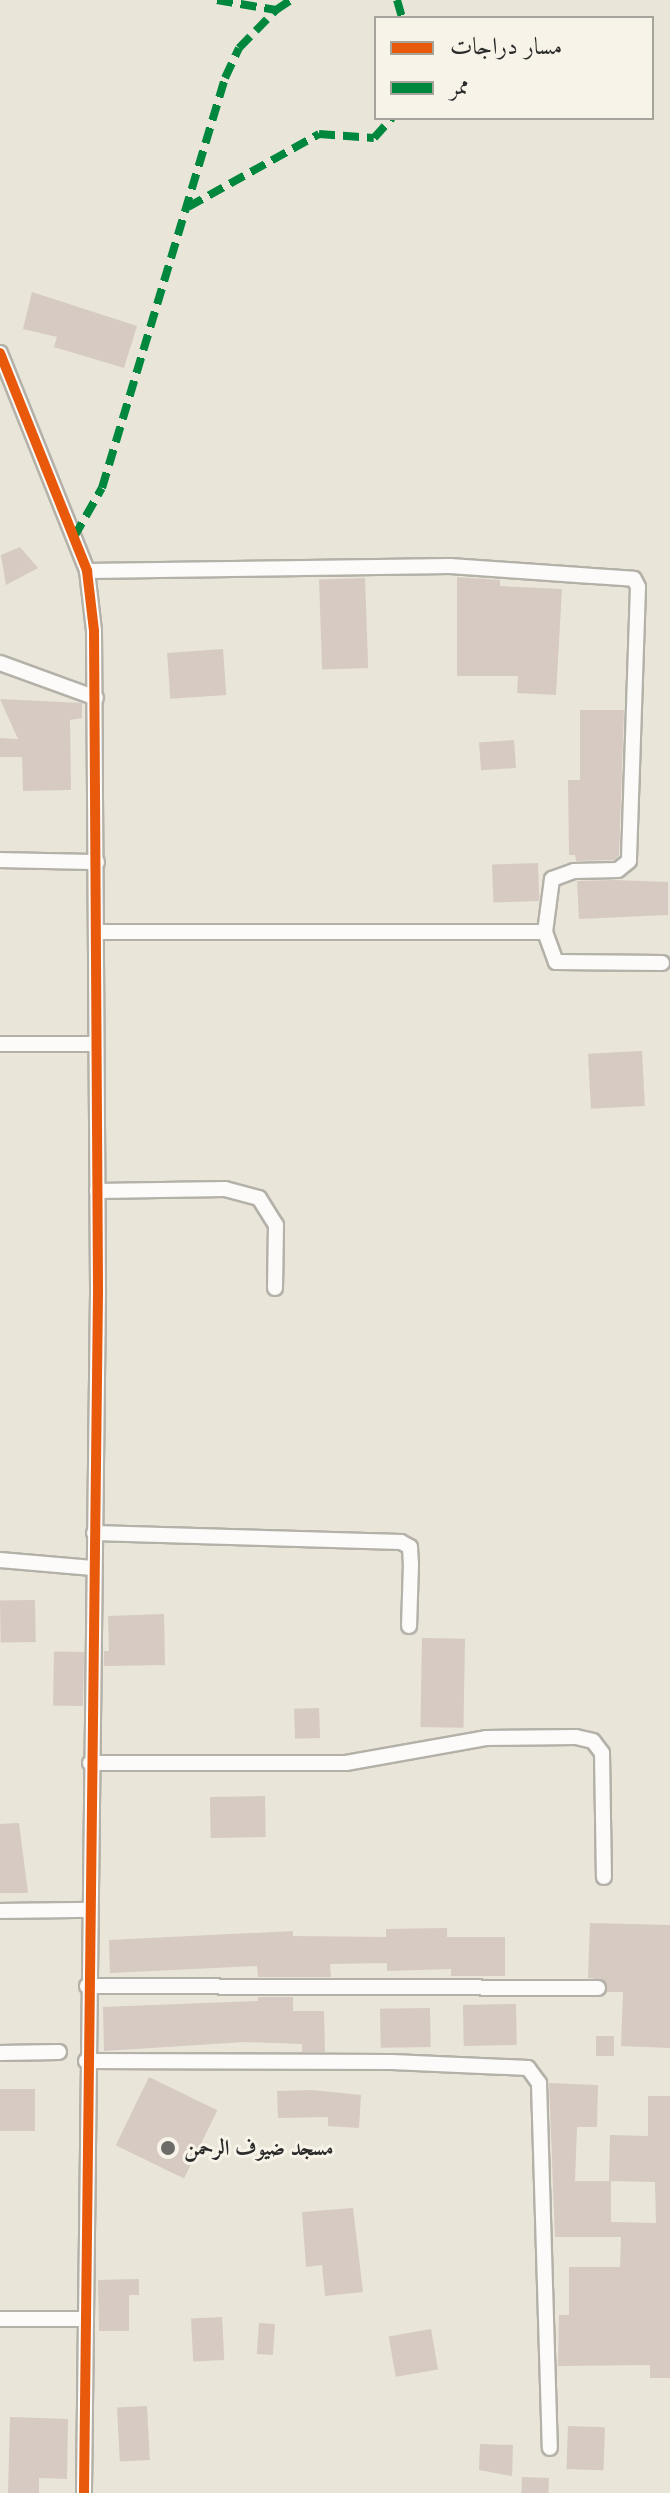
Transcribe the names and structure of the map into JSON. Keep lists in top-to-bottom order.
{
  "places": ["مسجد ضيوف الرحمن"],
  "legend": ["مسار دراجات", "ممر"]
}
